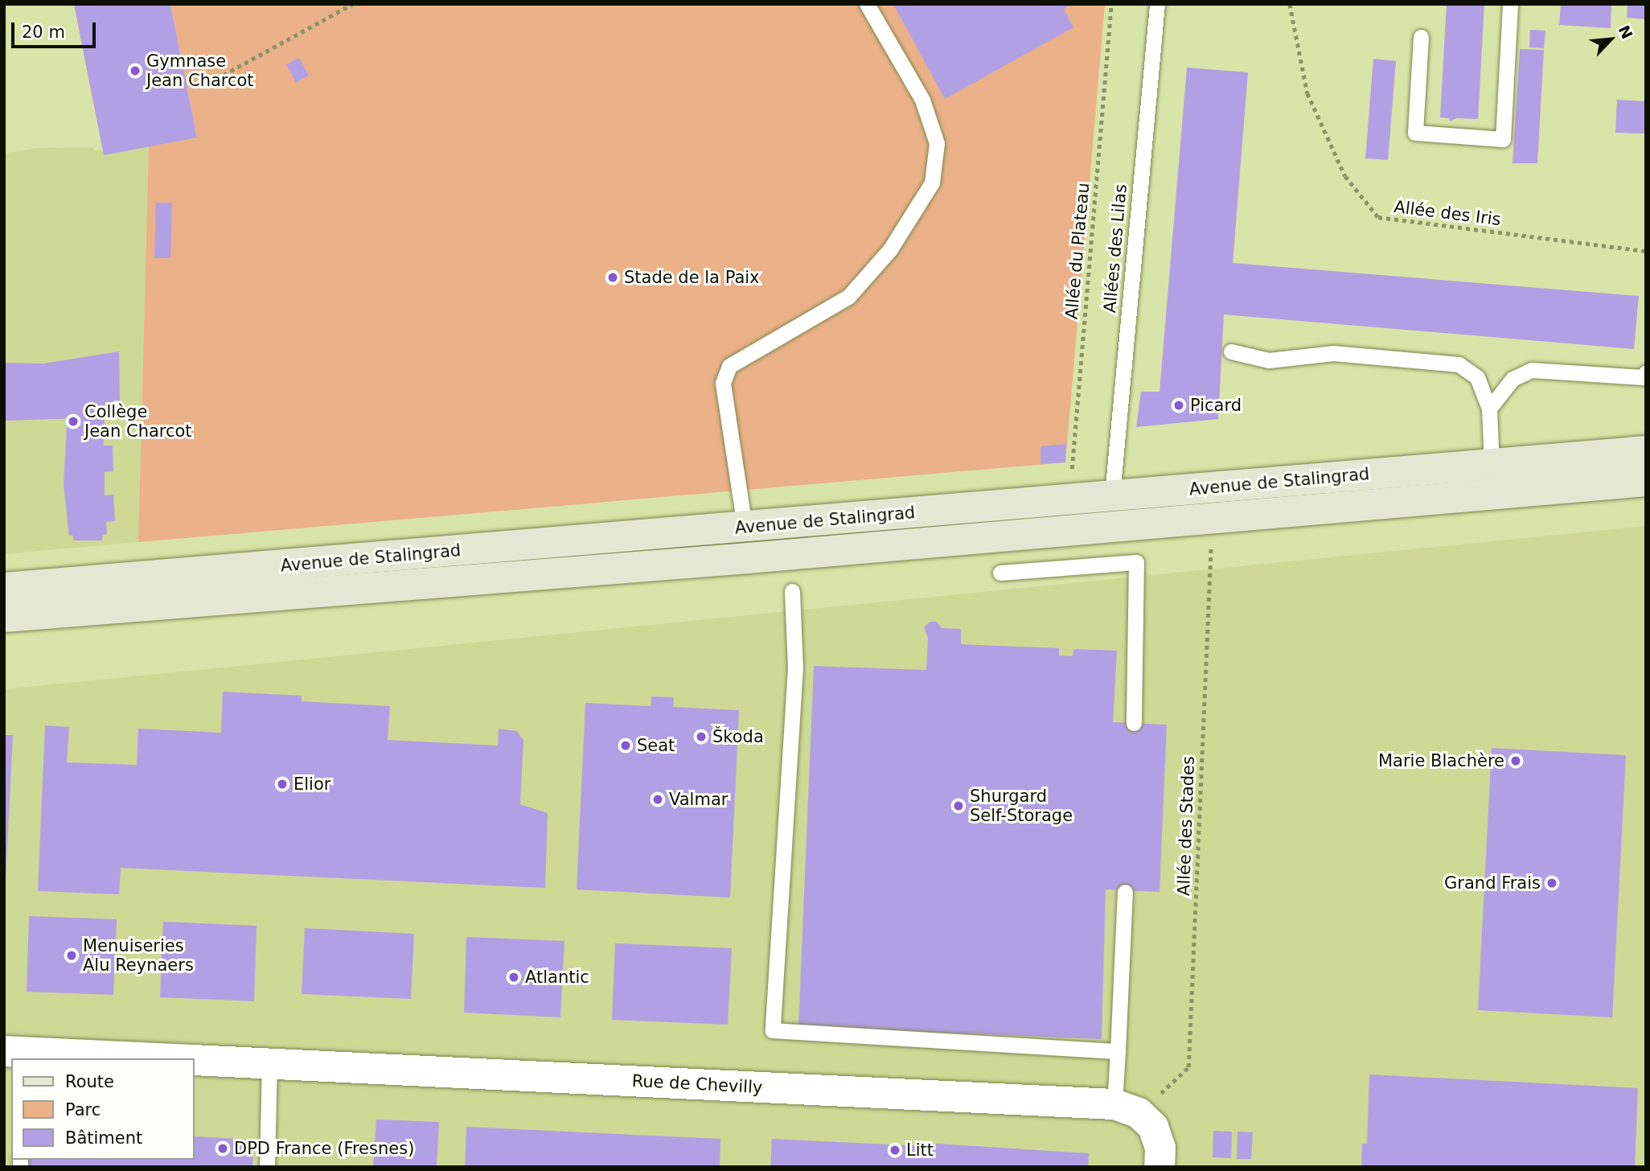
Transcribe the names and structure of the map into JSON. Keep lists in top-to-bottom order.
{
  "streets": {
    "main road": ["Avenue de Stalingrad"],
    "street": ["Rue de Chevilly"],
    "lane": ["Allées des Lilas"],
    "path": ["Allée des Iris", "Allée du Plateau", "Allée des Stades"]
  },
  "crossings": [
    ["Allées des Lilas", "Avenue de Stalingrad"],
    ["Allée du Plateau", "Avenue de Stalingrad"],
    ["Avenue de Stalingrad", "Allée des Stades"],
    ["Allée des Stades", "Rue de Chevilly"]
  ],
  "places": [
    "Gymnase Jean Charcot",
    "Stade de la Paix",
    "Picard",
    "Collège Jean Charcot",
    "Škoda",
    "Seat",
    "Marie Blachère",
    "Elior",
    "Valmar",
    "Shurgard Self-Storage",
    "Grand Frais",
    "Menuiseries Alu Reynaers",
    "Atlantic",
    "DPD France (Fresnes)",
    "Litt"
  ],
  "legend": ["Route", "Parc", "Bâtiment"],
  "scale_bar": "20 m",
  "north": "top right"
}
